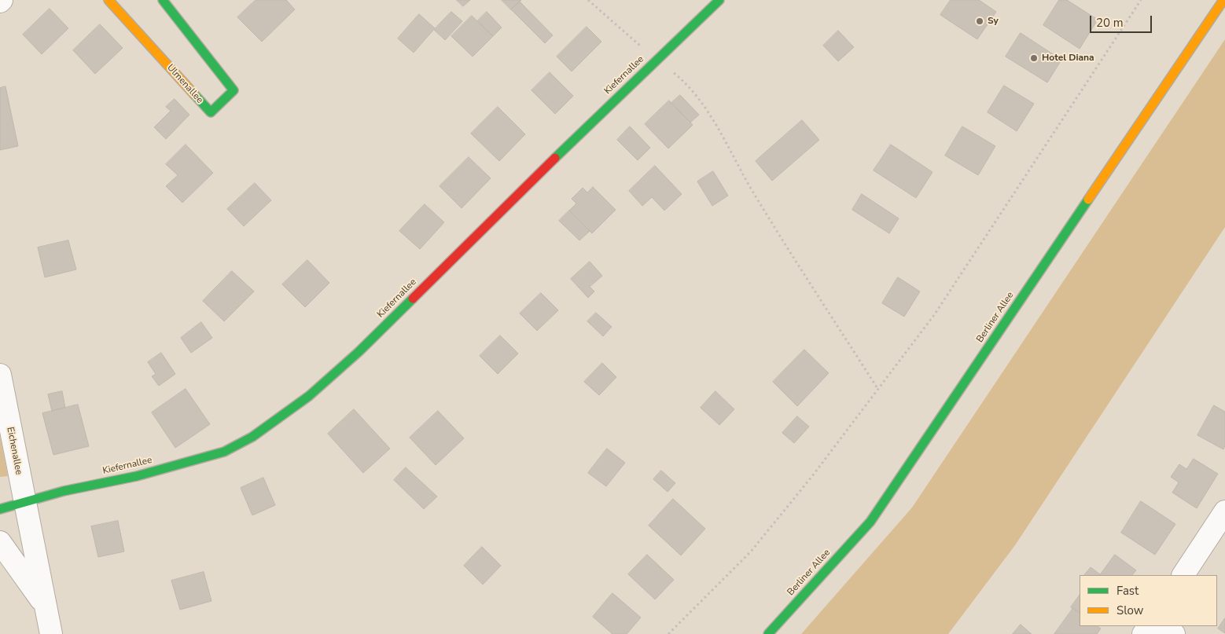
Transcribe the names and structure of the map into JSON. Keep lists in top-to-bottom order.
{
  "streets": {
    "street": [
      "Kiefernallee",
      "Ulmenallee",
      "Berliner Allee",
      "Eichenallee"
    ]
  },
  "crossings": [
    ["Kiefernallee", "Eichenallee"]
  ],
  "places": ["Sy", "Hotel Diana"],
  "legend": ["Fast", "Slow"],
  "scale_bar": "20 m"
}
